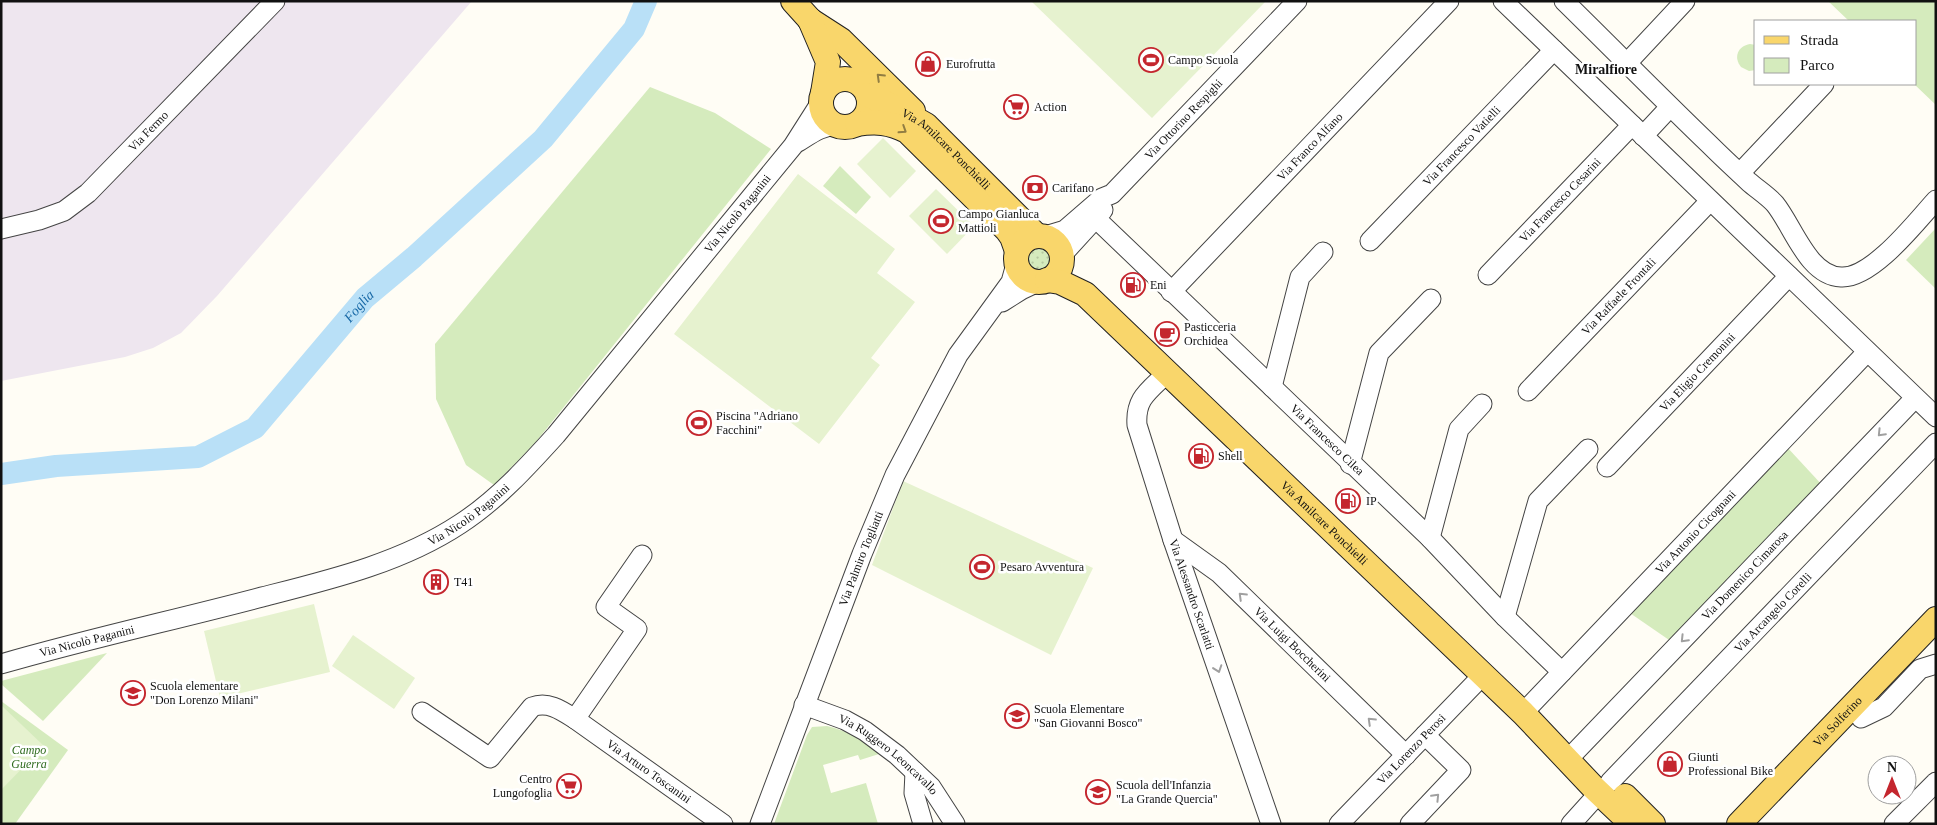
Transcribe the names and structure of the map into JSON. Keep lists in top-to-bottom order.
{
  "streets": {
    "main road": ["Via Amilcare Ponchielli", "Via Solferino"],
    "street": [
      "Via Ottorino Respighi",
      "Via Fermo",
      "Via Franco Alfano",
      "Via Francesco Vatielli",
      "Via Francesco Cesarini",
      "Via Nicolò Paganini",
      "Via Raffaele Frontali",
      "Via Eligio Cremonini",
      "Via Francesco Cilea",
      "Via Antonio Cicognani",
      "Via Palmiro Togliatti",
      "Via Domenico Cimarosa",
      "Via Alessandro Scarlatti",
      "Via Arcangelo Corelli",
      "Via Luigi Boccherini",
      "Via Lorenzo Perosi",
      "Via Ruggero Leoncavallo",
      "Via Arturo Toscanini"
    ]
  },
  "crossings": [
    ["Via Ottorino Respighi", "Via Amilcare Ponchielli"],
    ["Via Ottorino Respighi", "Via Francesco Cilea"],
    ["Via Ottorino Respighi", "Via Palmiro Togliatti"],
    ["Via Franco Alfano", "Via Francesco Cilea"],
    ["Via Amilcare Ponchielli", "Via Nicolò Paganini"],
    ["Via Amilcare Ponchielli", "Via Antonio Cicognani"],
    ["Via Amilcare Ponchielli", "Via Palmiro Togliatti"],
    ["Via Amilcare Ponchielli", "Via Domenico Cimarosa"],
    ["Via Amilcare Ponchielli", "Via Alessandro Scarlatti"],
    ["Via Amilcare Ponchielli", "Via Arcangelo Corelli"],
    ["Via Amilcare Ponchielli", "Via Lorenzo Perosi"],
    ["Via Francesco Cilea", "Via Antonio Cicognani"],
    ["Via Palmiro Togliatti", "Via Ruggero Leoncavallo"],
    ["Via Alessandro Scarlatti", "Via Luigi Boccherini"],
    ["Via Luigi Boccherini", "Via Lorenzo Perosi"]
  ],
  "one_way": ["Via Domenico Cimarosa", "Via Alessandro Scarlatti", "Via Luigi Boccherini"],
  "districts": ["Miralfiore"],
  "water": ["Foglia"],
  "parks": ["Campo Guerra"],
  "places": {
    "sports": [
      "Campo Scuola",
      "Campo Gianluca Mattioli",
      "Piscina \"Adriano Facchini\"",
      "Pesaro Avventura"
    ],
    "shop": ["Eurofrutta", "Giunti Professional Bike"],
    "supermarket": ["Action", "Centro Lungofoglia"],
    "bank": ["Carifano"],
    "fuel station": ["Eni", "Shell", "IP"],
    "cafe": ["Pasticceria Orchidea"],
    "building": ["T41"],
    "school or university": ["Scuola elementare \"Don Lorenzo Milani\"", "Scuola Elementare \"San Giovanni Bosco\"", "Scuola dell'Infanzia \"La Grande Quercia\""]
  },
  "legend": ["Strada", "Parco"],
  "north": "top"
}
